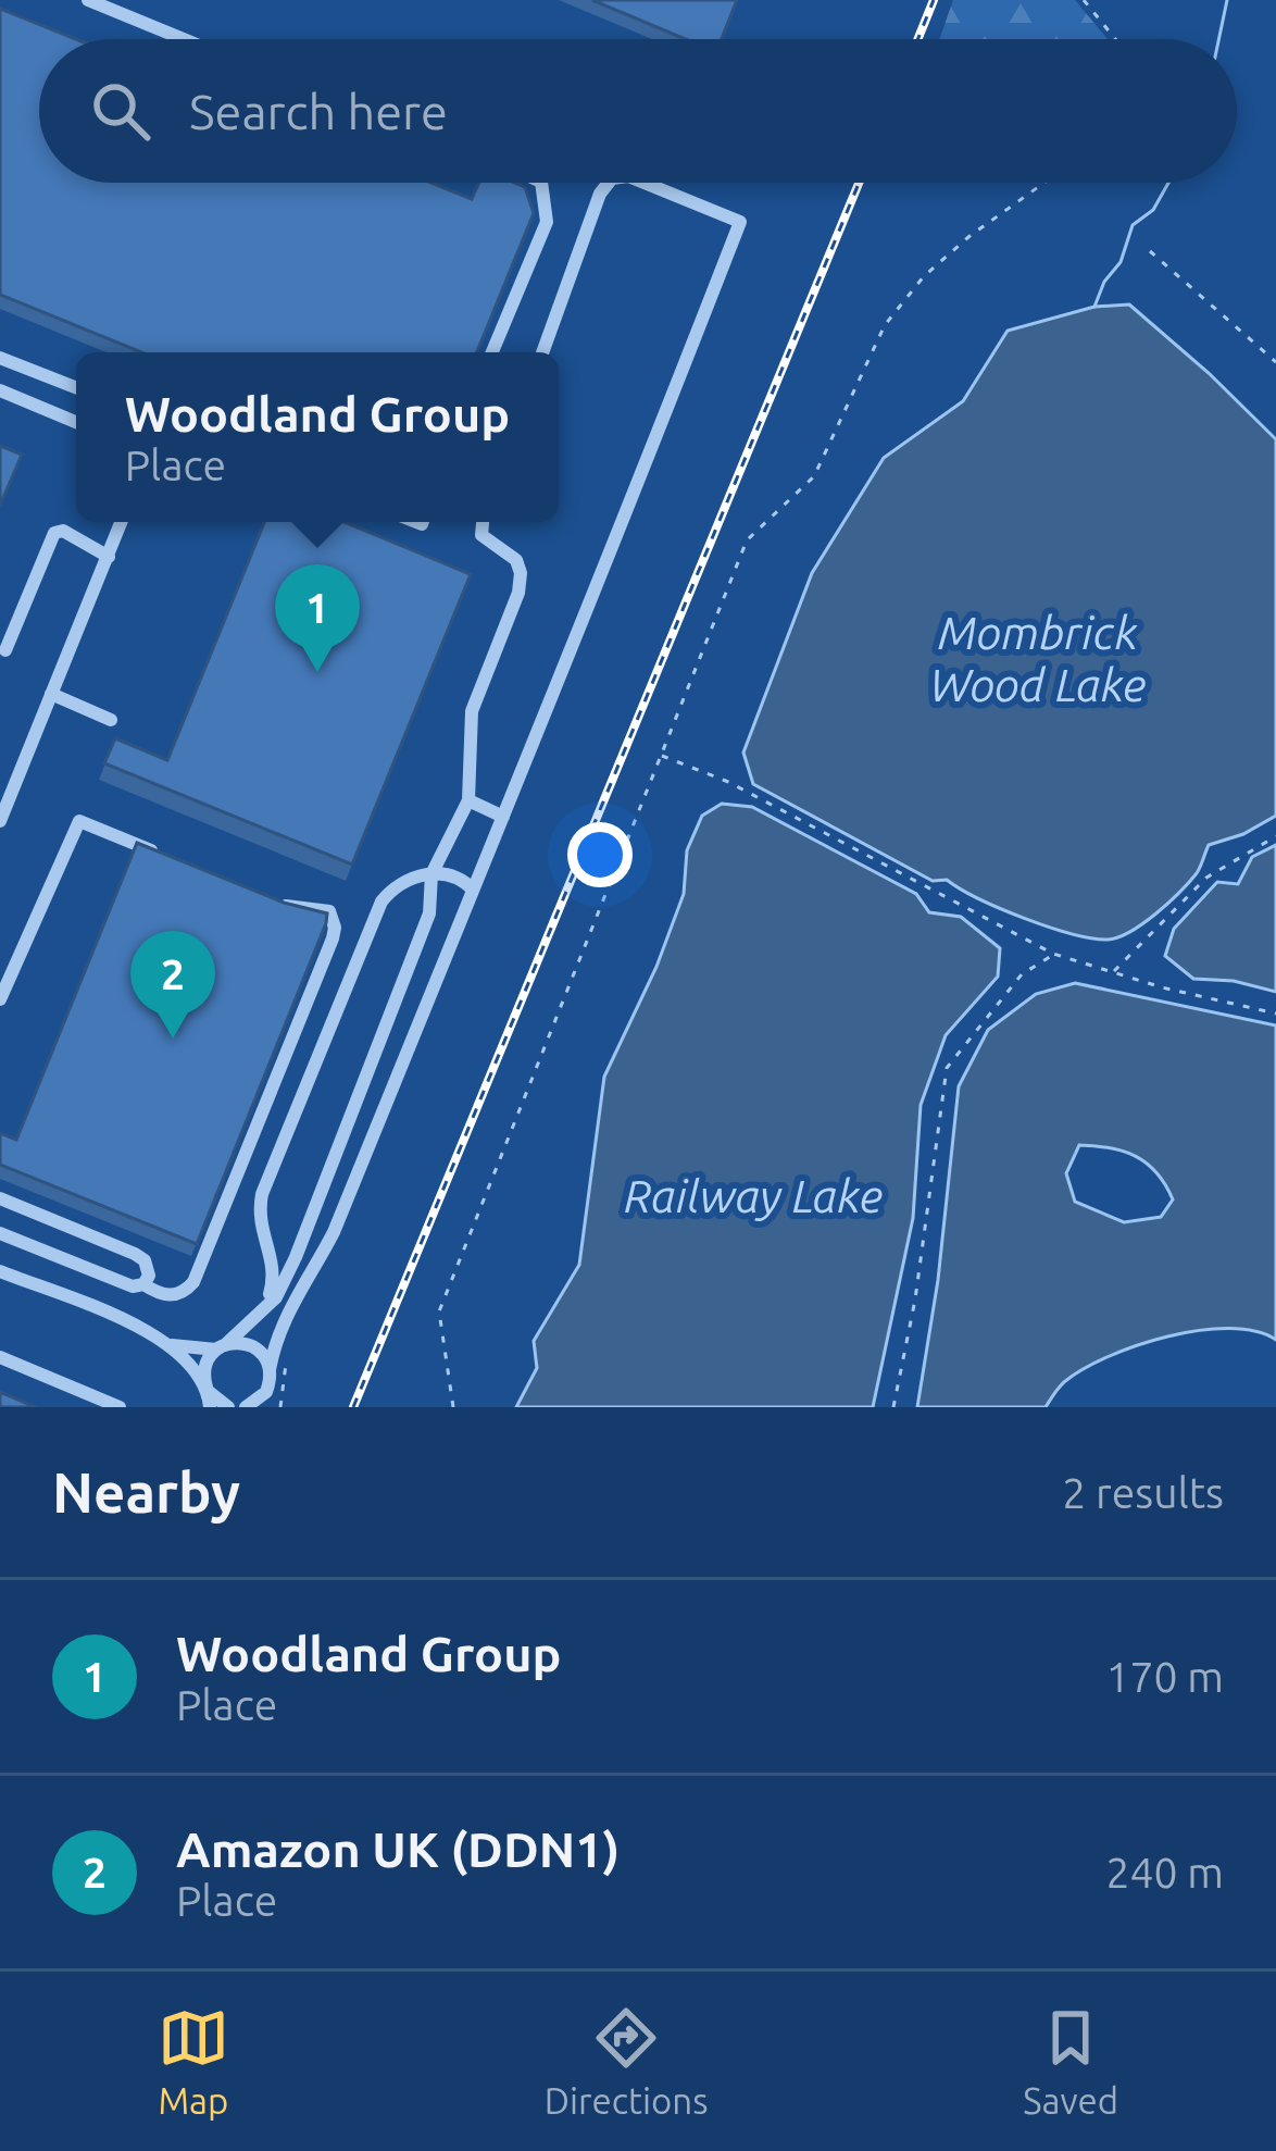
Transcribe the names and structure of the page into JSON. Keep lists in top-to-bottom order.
{
  "water": ["Mombrick Wood Lake", "Railway Lake"],
  "page": {
    "search": "Search here",
    "popup": ["Woodland Group", "Place"],
    "pins": ["1", "2"],
    "heading": ["Nearby", "2 results"],
    "list": [
      {
        "mark": "1",
        "name": "Woodland Group",
        "note": "Place",
        "value": "170 m"
      },
      {
        "mark": "2",
        "name": "Amazon UK (DDN1)",
        "note": "Place",
        "value": "240 m"
      }
    ],
    "nav": ["Map", "Directions", "Saved"]
  }
}
